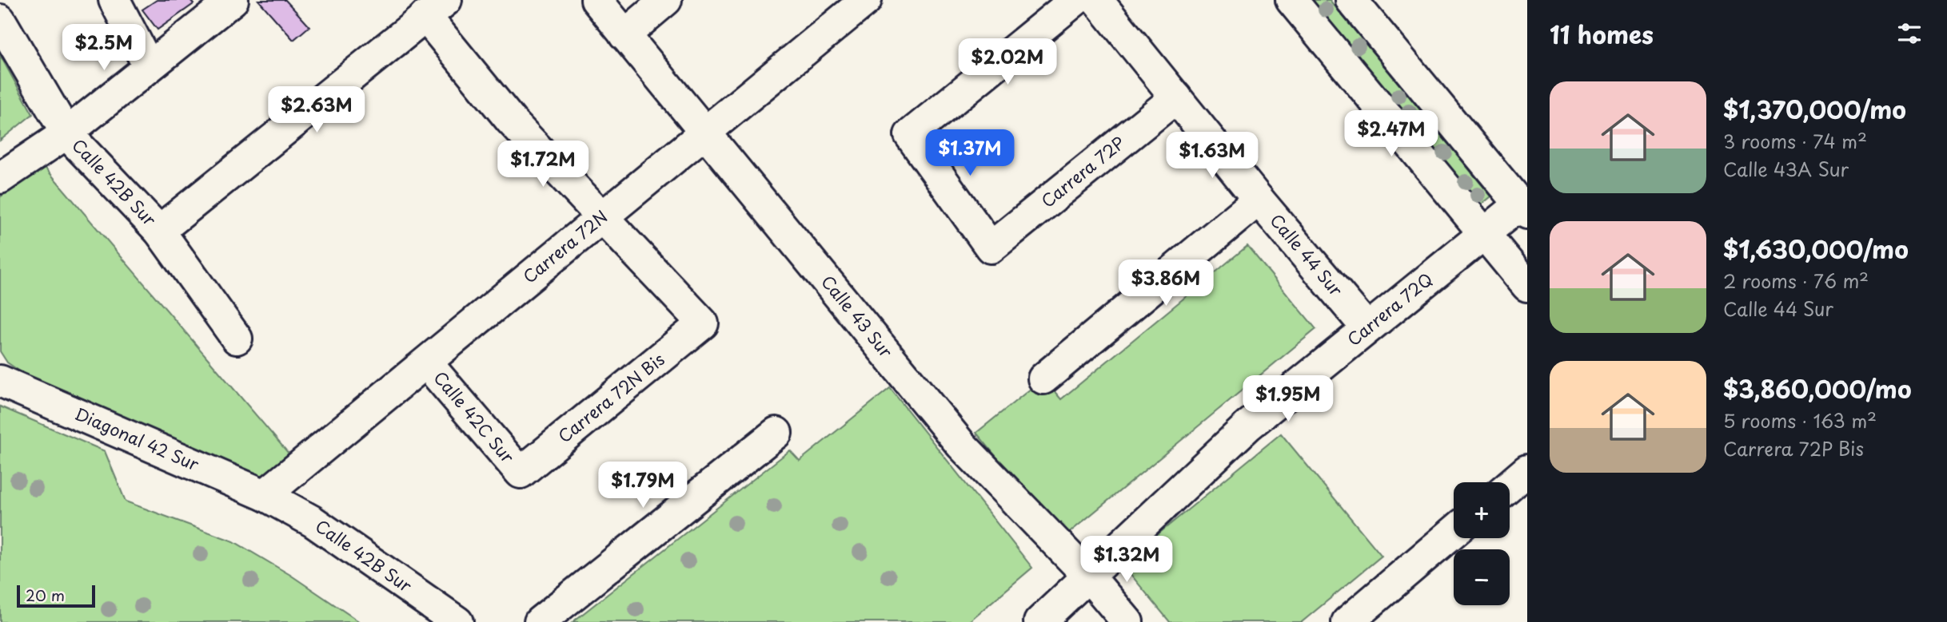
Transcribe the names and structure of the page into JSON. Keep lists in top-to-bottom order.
{
  "streets": {
    "street": [
      "Carrera 72P",
      "Calle 42B Sur",
      "Carrera 72N",
      "Calle 44 Sur",
      "Carrera 72Q",
      "Calle 43 Sur",
      "Carrera 72N Bis",
      "Calle 42C Sur",
      "Diagonal 42 Sur"
    ]
  },
  "crossings": [
    ["Carrera 72P", "Calle 44 Sur"],
    ["Calle 42B Sur", "Carrera 72N"],
    ["Calle 42B Sur", "Diagonal 42 Sur"],
    ["Carrera 72N", "Calle 43 Sur"],
    ["Carrera 72N", "Carrera 72N Bis"],
    ["Carrera 72N", "Calle 42C Sur"],
    ["Carrera 72N", "Diagonal 42 Sur"],
    ["Calle 44 Sur", "Carrera 72Q"],
    ["Carrera 72Q", "Calle 43 Sur"],
    ["Carrera 72N Bis", "Calle 42C Sur"]
  ],
  "scale_bar": "20 m",
  "page": {
    "heading": "11 homes",
    "price": [
      "$2.5M",
      "$2.02M",
      "$2.63M",
      "$2.47M",
      "$1.37M",
      "$1.63M",
      "$1.72M",
      "$3.86M",
      "$1.95M",
      "$1.79M",
      "$1.32M"
    ],
    "list": [
      {
        "name": "$1,370,000/mo",
        "note": "3 rooms · 74 m² · Calle 43A Sur"
      },
      {
        "name": "$1,630,000/mo",
        "note": "2 rooms · 76 m² · Calle 44 Sur"
      },
      {
        "name": "$3,860,000/mo",
        "note": "5 rooms · 163 m² · Carrera 72P Bis"
      }
    ],
    "map_buttons": ["+", "−"],
    "scale": "20 m"
  }
}
